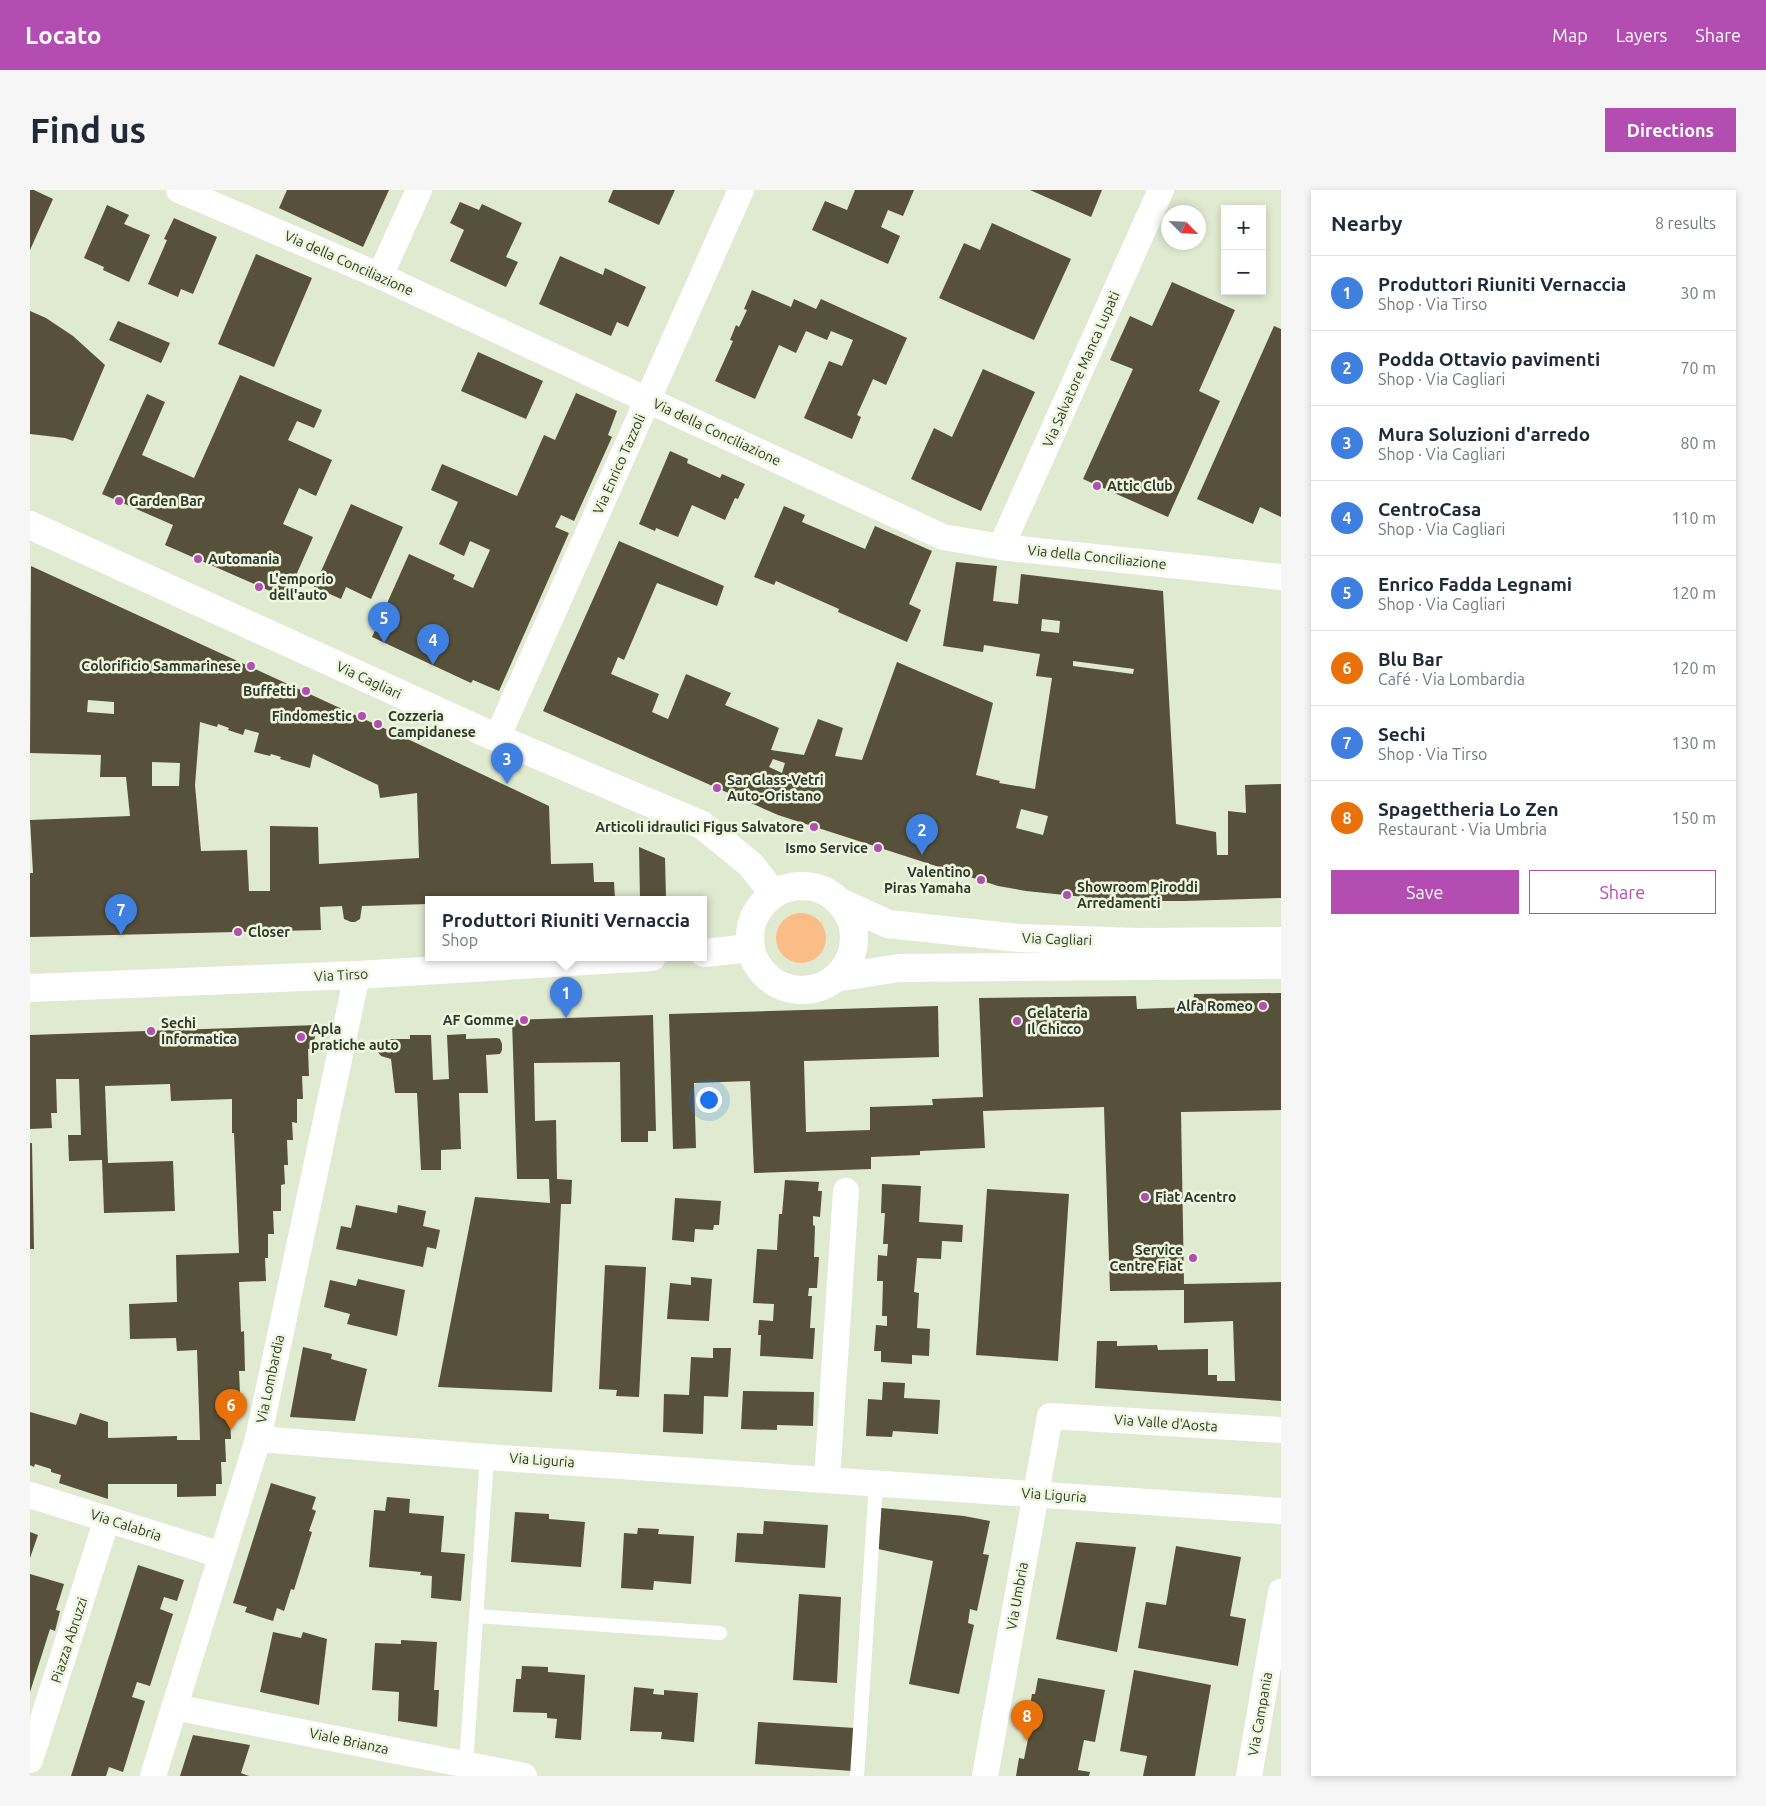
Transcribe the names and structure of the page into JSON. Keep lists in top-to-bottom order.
{
  "streets": {
    "main road": ["Via Cagliari", "Via Tirso"],
    "street": [
      "Via della Conciliazione",
      "Via Salvatore Manca Lupati",
      "Via Enrico Tazzoli",
      "Via Lombardia",
      "Via Valle d'Aosta",
      "Via Liguria",
      "Via Calabria",
      "Via Umbria",
      "Piazza Abruzzi",
      "Via Campania",
      "Viale Brianza"
    ]
  },
  "crossings": [
    ["Via della Conciliazione", "Via Salvatore Manca Lupati"],
    ["Via della Conciliazione", "Via Enrico Tazzoli"],
    ["Via Enrico Tazzoli", "Via Cagliari"],
    ["Via Tirso", "Via Lombardia"],
    ["Via Lombardia", "Via Liguria"],
    ["Via Lombardia", "Via Calabria"],
    ["Via Lombardia", "Viale Brianza"],
    ["Via Valle d'Aosta", "Via Umbria"],
    ["Via Liguria", "Via Umbria"],
    ["Via Calabria", "Piazza Abruzzi"]
  ],
  "places": [
    "Attic Club",
    "Garden Bar",
    "Automania",
    "L'emporio dell'auto",
    "Colorificio Sammarinese",
    "Buffetti",
    "Findomestic",
    "Cozzeria Campidanese",
    "Sar Glass-Vetri Auto-Oristano",
    "Articoli idraulici Figus Salvatore",
    "Ismo Service",
    "Valentino Piras Yamaha",
    "Showroom Piroddi Arredamenti",
    "Closer",
    "Alfa Romeo",
    "AF Gomme",
    "Gelateria Il Chicco",
    "Sechi Informatica",
    "Apla pratiche auto",
    "Fiat Acentro",
    "Service Centre Fiat"
  ],
  "north": "bottom right",
  "page": {
    "header": "Locato",
    "nav": ["Map", "Layers", "Share"],
    "buttons": [
      "Directions",
      ["Save", "Share"]
    ],
    "title": "Find us",
    "heading": ["Nearby", "8 results"],
    "map_buttons": ["+", "−"],
    "list": [
      {
        "mark": "1",
        "name": "Produttori Riuniti Vernaccia",
        "note": "Shop · Via Tirso",
        "value": "30 m"
      },
      {
        "mark": "2",
        "name": "Podda Ottavio pavimenti",
        "note": "Shop · Via Cagliari",
        "value": "70 m"
      },
      {
        "mark": "3",
        "name": "Mura Soluzioni d'arredo",
        "note": "Shop · Via Cagliari",
        "value": "80 m"
      },
      {
        "mark": "4",
        "name": "CentroCasa",
        "note": "Shop · Via Cagliari",
        "value": "110 m"
      },
      {
        "mark": "5",
        "name": "Enrico Fadda Legnami",
        "note": "Shop · Via Cagliari",
        "value": "120 m"
      },
      {
        "mark": "6",
        "name": "Blu Bar",
        "note": "Café · Via Lombardia",
        "value": "120 m"
      },
      {
        "mark": "7",
        "name": "Sechi",
        "note": "Shop · Via Tirso",
        "value": "130 m"
      },
      {
        "mark": "8",
        "name": "Spagettheria Lo Zen",
        "note": "Restaurant · Via Umbria",
        "value": "150 m"
      }
    ],
    "pins": [
      "5",
      "4",
      "3",
      "2",
      "7",
      "1",
      "6",
      "8"
    ],
    "popup": ["Produttori Riuniti Vernaccia", "Shop"]
  }
}
